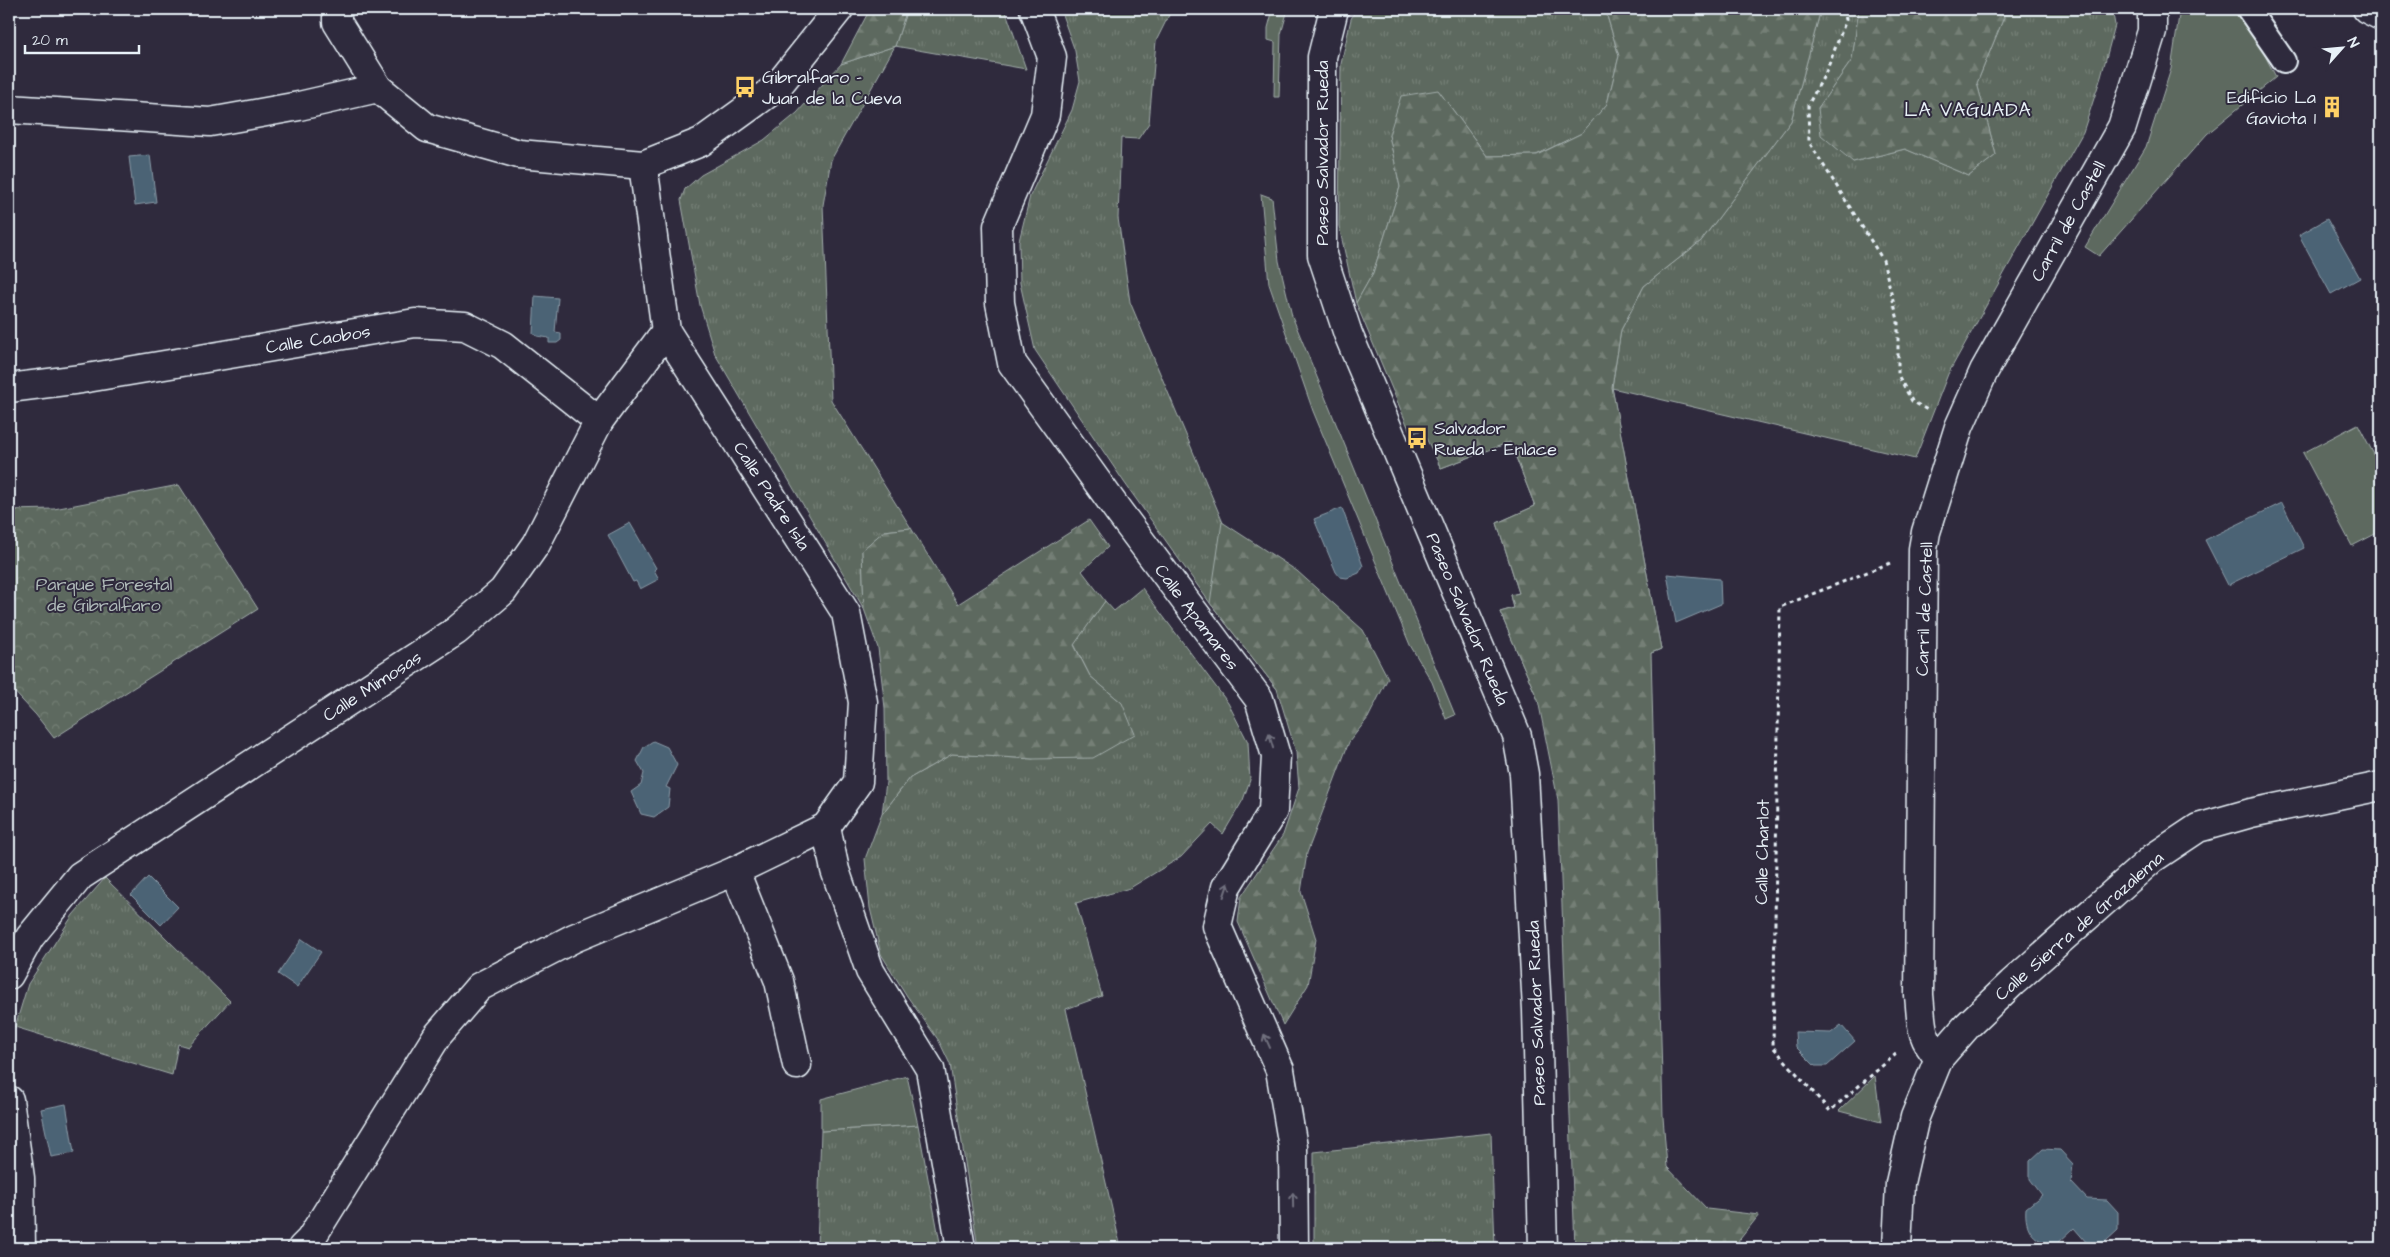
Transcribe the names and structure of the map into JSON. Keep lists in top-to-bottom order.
{
  "streets": {
    "street": [
      "Paseo Salvador Rueda",
      "Carril de Castell",
      "Calle Caobos",
      "Calle Padre Isla",
      "Calle Apamares",
      "Calle Mimosas",
      "Calle Sierra de Grazalema"
    ],
    "path": ["Calle Charlot"]
  },
  "crossings": [
    ["Carril de Castell", "Calle Charlot"],
    ["Carril de Castell", "Calle Sierra de Grazalema"],
    ["Calle Caobos", "Calle Mimosas"],
    ["Calle Padre Isla", "Calle Mimosas"]
  ],
  "one_way": ["Calle Apamares"],
  "districts": ["LA VAGUADA"],
  "parks": ["Parque Forestal de Gibralfaro"],
  "places": {
    "bus stop": ["Gibralfaro - Juan de la Cueva", "Salvador Rueda - Enlace"],
    "building": ["Edificio La Gaviota 1"]
  },
  "scale_bar": "20 m",
  "north": "top right"
}
